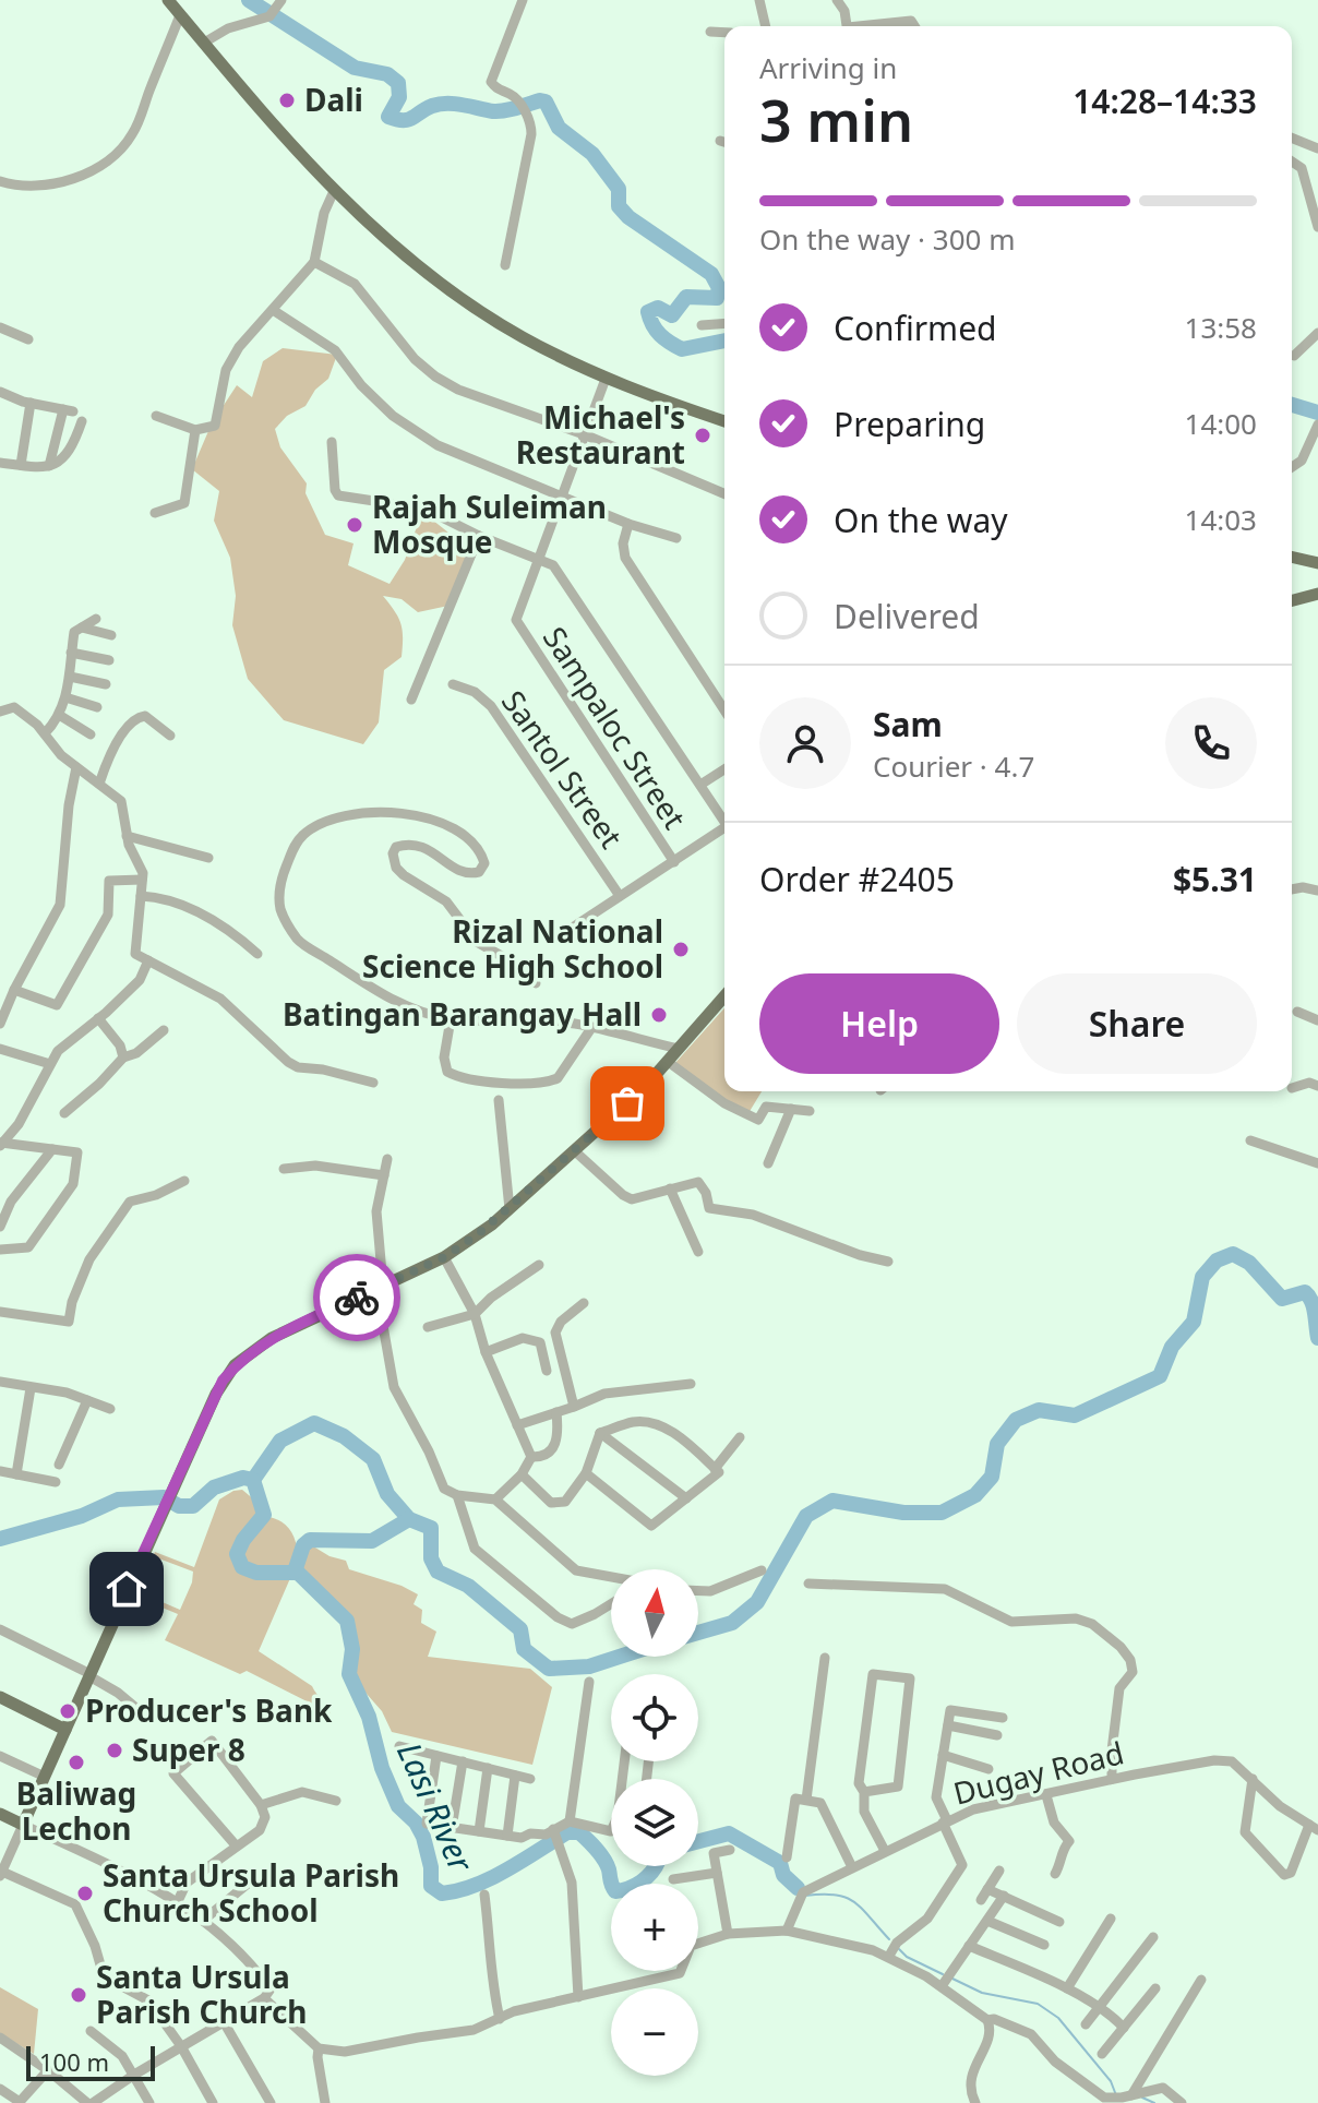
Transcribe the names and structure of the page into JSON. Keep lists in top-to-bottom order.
{
  "streets": {
    "street": ["Sampaloc Street", "Santol Street", "Dugay Road"]
  },
  "water": ["Lasi River"],
  "places": [
    "Dali",
    "Michael's Restaurant",
    "Rajah Suleiman Mosque",
    "Rizal National Science High School",
    "Batingan Barangay Hall",
    "Producer's Bank",
    "Super 8",
    "Baliwag Lechon",
    "Santa Ursula Parish Church School",
    "Santa Ursula Parish Church"
  ],
  "scale_bar": "100 m",
  "north": "top",
  "page": {
    "heading": ["3 min", "Arriving in", "14:28–14:33"],
    "panel": [
      "Sam",
      "Courier · 4.7",
      "Order #2405",
      "$5.31"
    ],
    "bar": "On the way · 300 m",
    "list": [
      ["Confirmed", "13:58"],
      ["Preparing", "14:00"],
      ["On the way", "14:03"],
      "Delivered"
    ],
    "buttons": ["Help", "Share"],
    "map_buttons": ["+", "−"],
    "scale": "100 m"
  }
}
